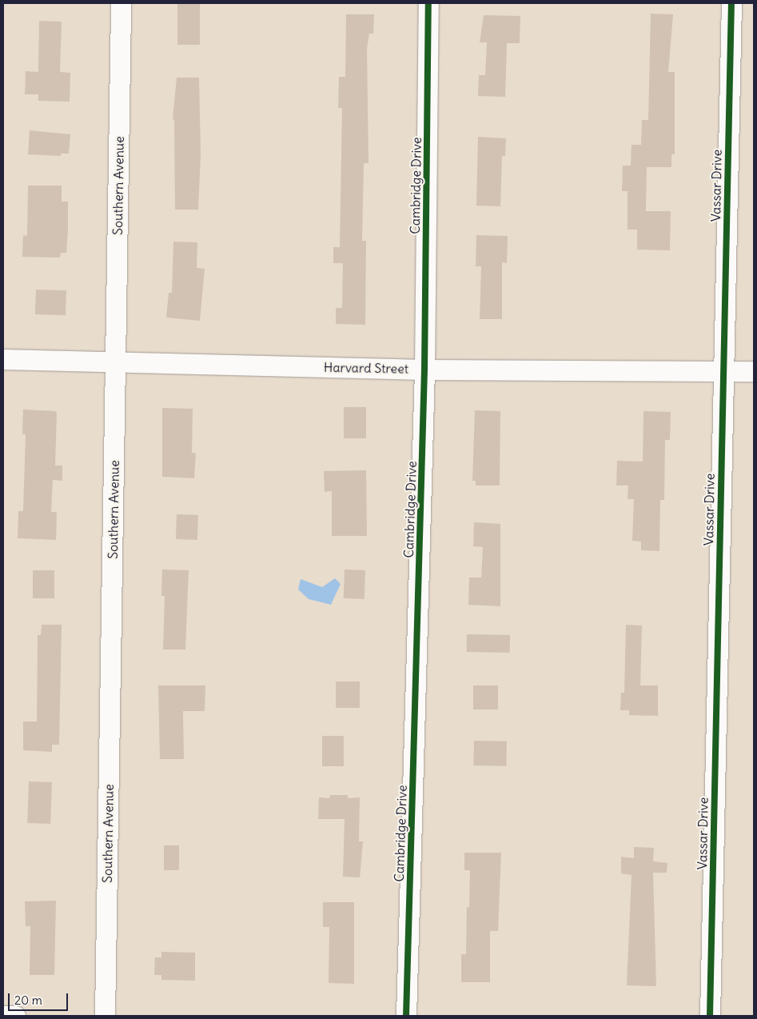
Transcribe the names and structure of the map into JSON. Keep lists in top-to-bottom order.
{
  "streets": {
    "street": [
      "Southern Avenue",
      "Cambridge Drive",
      "Vassar Drive",
      "Harvard Street"
    ]
  },
  "crossings": [
    ["Southern Avenue", "Harvard Street"],
    ["Cambridge Drive", "Harvard Street"],
    ["Vassar Drive", "Harvard Street"]
  ],
  "scale_bar": "20 m"
}
